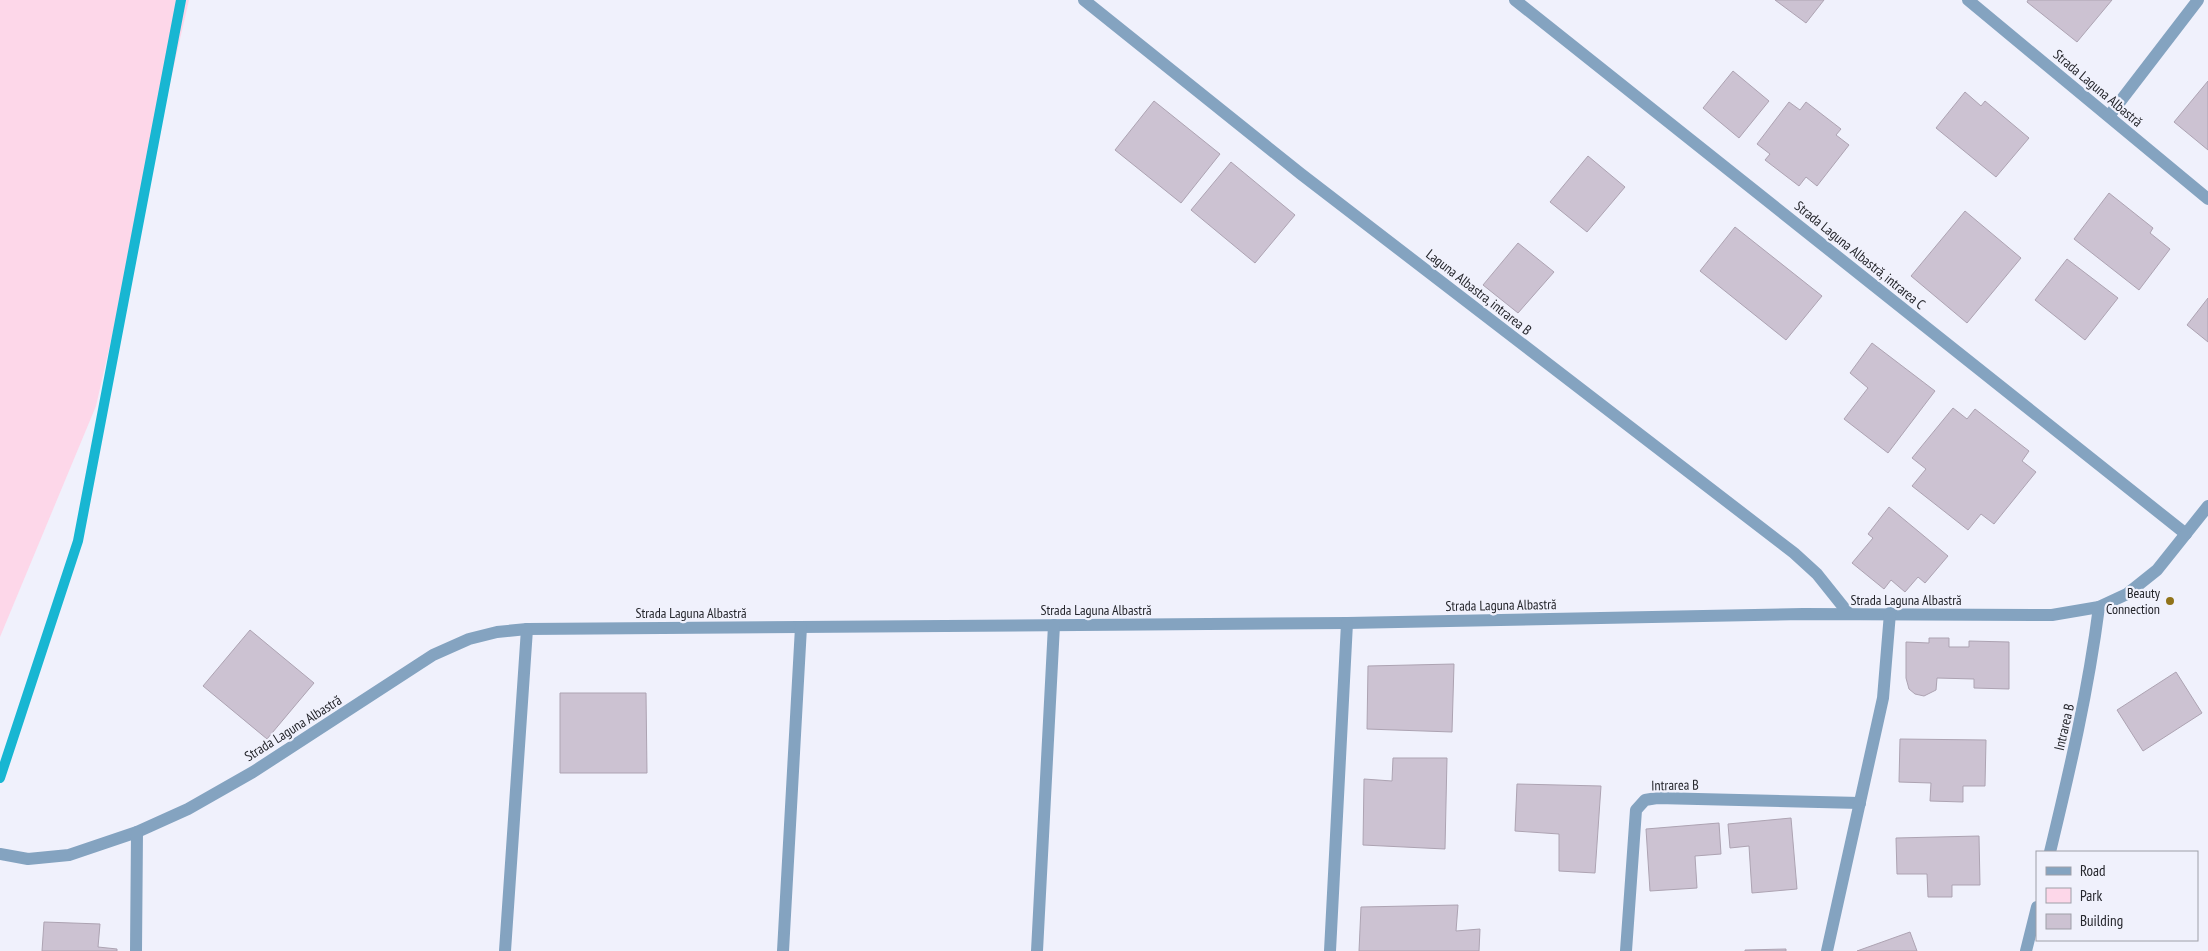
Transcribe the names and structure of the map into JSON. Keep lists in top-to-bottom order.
{
  "streets": {
    "street": [
      "Strada Laguna Albastră",
      "Strada Laguna Albastră, intrarea C",
      "Laguna Albastra, intrarea B",
      "Intrarea B"
    ]
  },
  "crossings": [
    ["Strada Laguna Albastră", "Strada Laguna Albastră, intrarea C"],
    ["Strada Laguna Albastră", "Laguna Albastra, intrarea B"],
    ["Strada Laguna Albastră", "Intrarea B"]
  ],
  "places": ["Beauty Connection"],
  "legend": ["Road", "Park", "Building"]
}
